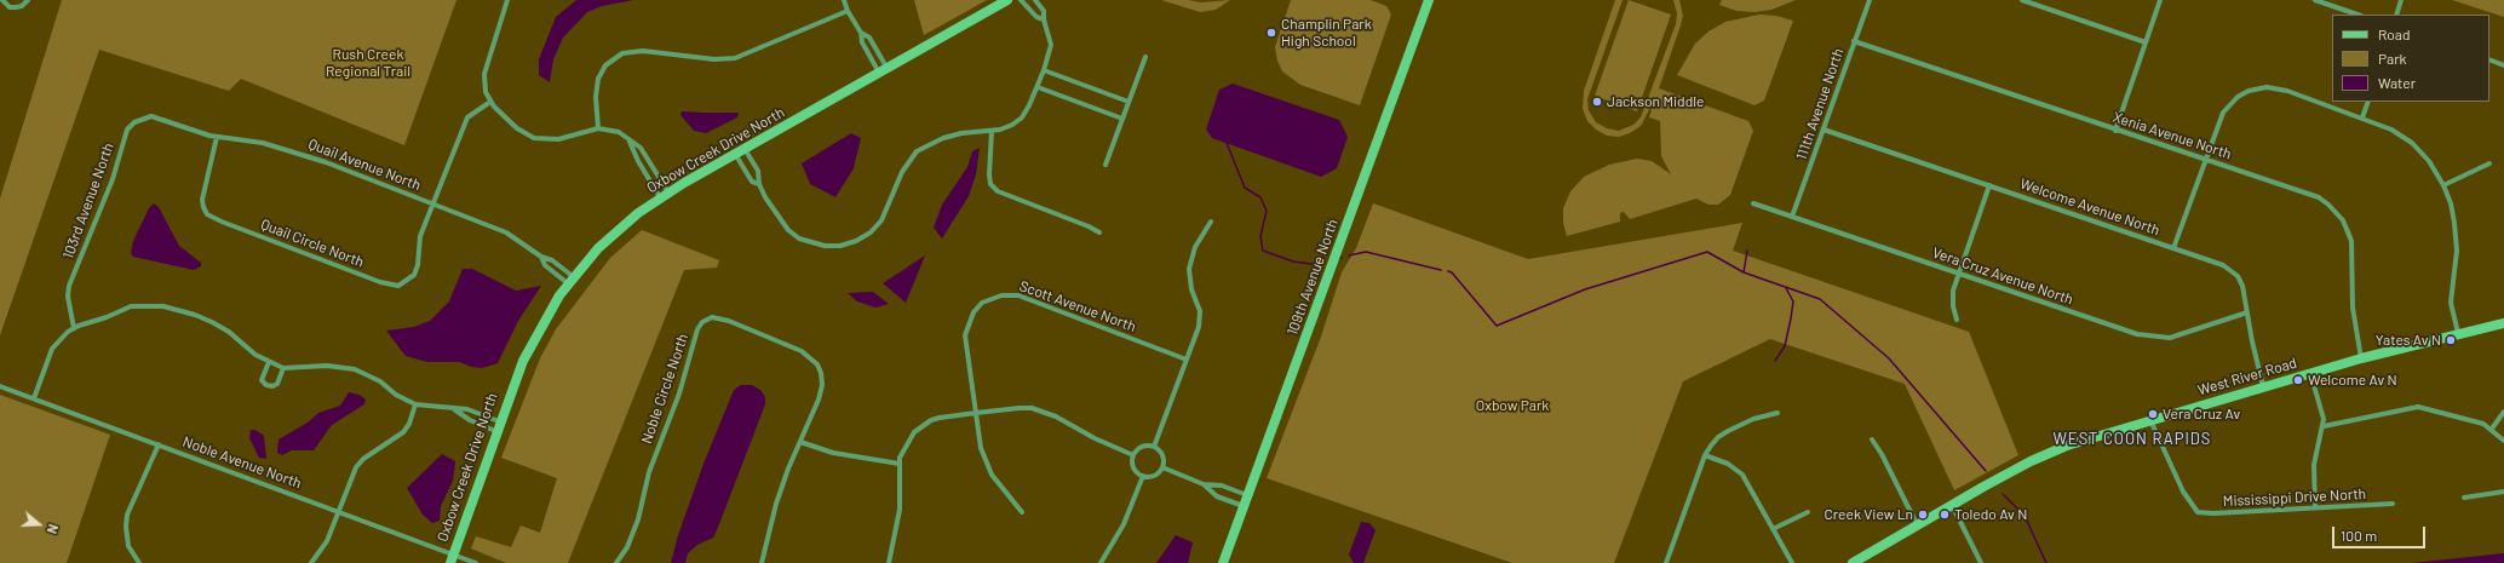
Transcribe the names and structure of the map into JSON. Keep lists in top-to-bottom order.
{
  "streets": {
    "street": [
      "111th Avenue North",
      "Xenia Avenue North",
      "Oxbow Creek Drive North",
      "Quail Avenue North",
      "103rd Avenue North",
      "Welcome Avenue North",
      "Quail Circle North",
      "Vera Cruz Avenue North",
      "109th Avenue North",
      "Scott Avenue North",
      "West River Road",
      "Noble Circle North",
      "Noble Avenue North",
      "Mississippi Drive North"
    ]
  },
  "crossings": [
    ["111th Avenue North", "Xenia Avenue North"],
    ["111th Avenue North", "Welcome Avenue North"],
    ["111th Avenue North", "Vera Cruz Avenue North"],
    ["Xenia Avenue North", "West River Road"],
    ["Oxbow Creek Drive North", "Quail Avenue North"],
    ["Oxbow Creek Drive North", "Noble Avenue North"],
    ["Quail Avenue North", "103rd Avenue North"],
    ["Quail Avenue North", "Quail Circle North"],
    ["Welcome Avenue North", "Vera Cruz Avenue North"],
    ["Welcome Avenue North", "West River Road"],
    ["West River Road", "Mississippi Drive North"]
  ],
  "districts": ["WEST COON RAPIDS"],
  "parks": ["Rush Creek Regional Trail", "Oxbow Park"],
  "places": [
    "Champlin Park High School",
    "Jackson Middle",
    "Yates Av N",
    "Welcome Av N",
    "Vera Cruz Av",
    "Creek View Ln",
    "Toledo Av N"
  ],
  "legend": ["Road", "Park", "Water"],
  "scale_bar": "100 m",
  "north": "right"
}
